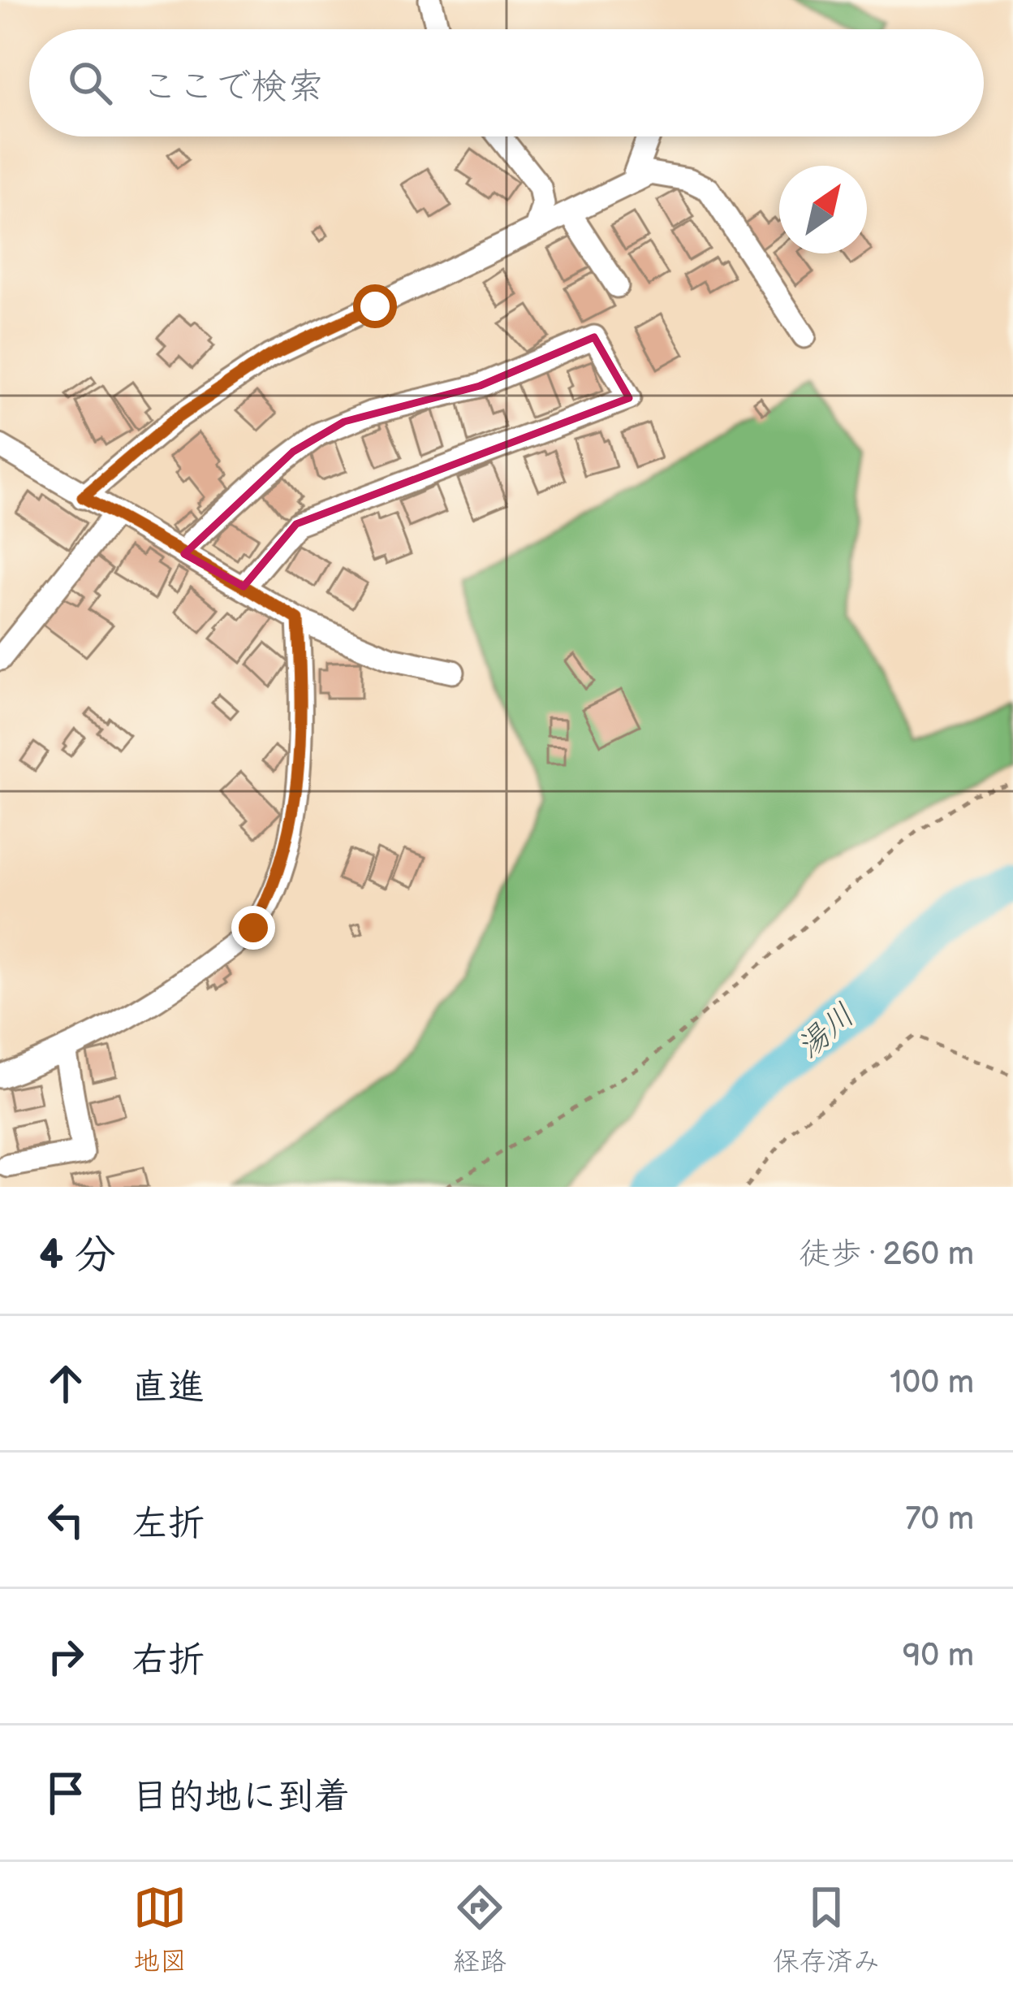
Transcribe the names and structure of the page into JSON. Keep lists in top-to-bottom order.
{
  "water": ["湯川"],
  "north": "top right",
  "page": {
    "search": "ここで検索",
    "heading": ["4 分", "徒歩 · 260 m"],
    "list": [
      ["直進", "100 m"],
      ["左折", "70 m"],
      ["右折", "90 m"],
      "目的地に到着"
    ],
    "nav": ["地図", "経路", "保存済み"]
  }
}
